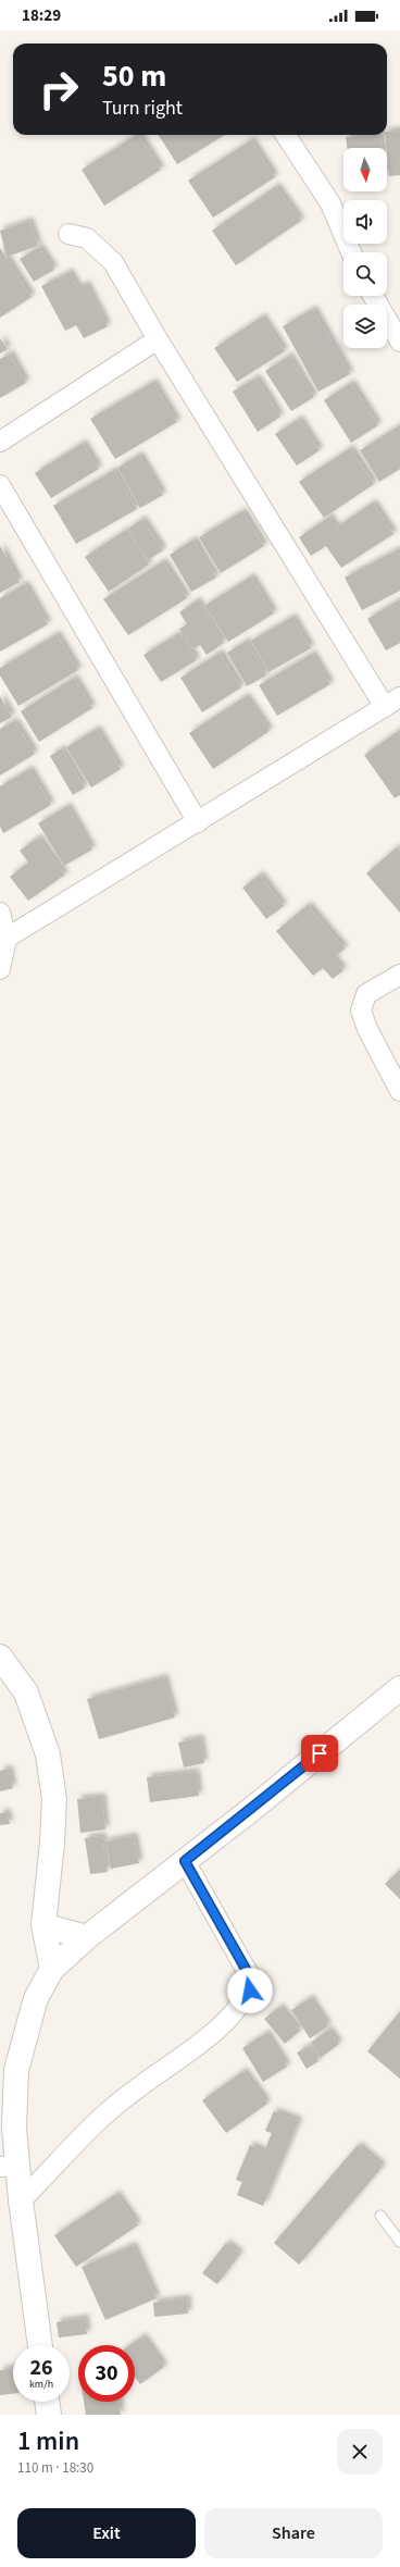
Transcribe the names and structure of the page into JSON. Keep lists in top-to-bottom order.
{
  "north": "bottom",
  "page": {
    "status": "18:29",
    "turn": ["50 m", "Turn right"],
    "speed": "26 km/h",
    "limit": "30",
    "heading": ["1 min", "110 m · 18:30"],
    "buttons": ["Exit", "Share"]
  }
}
